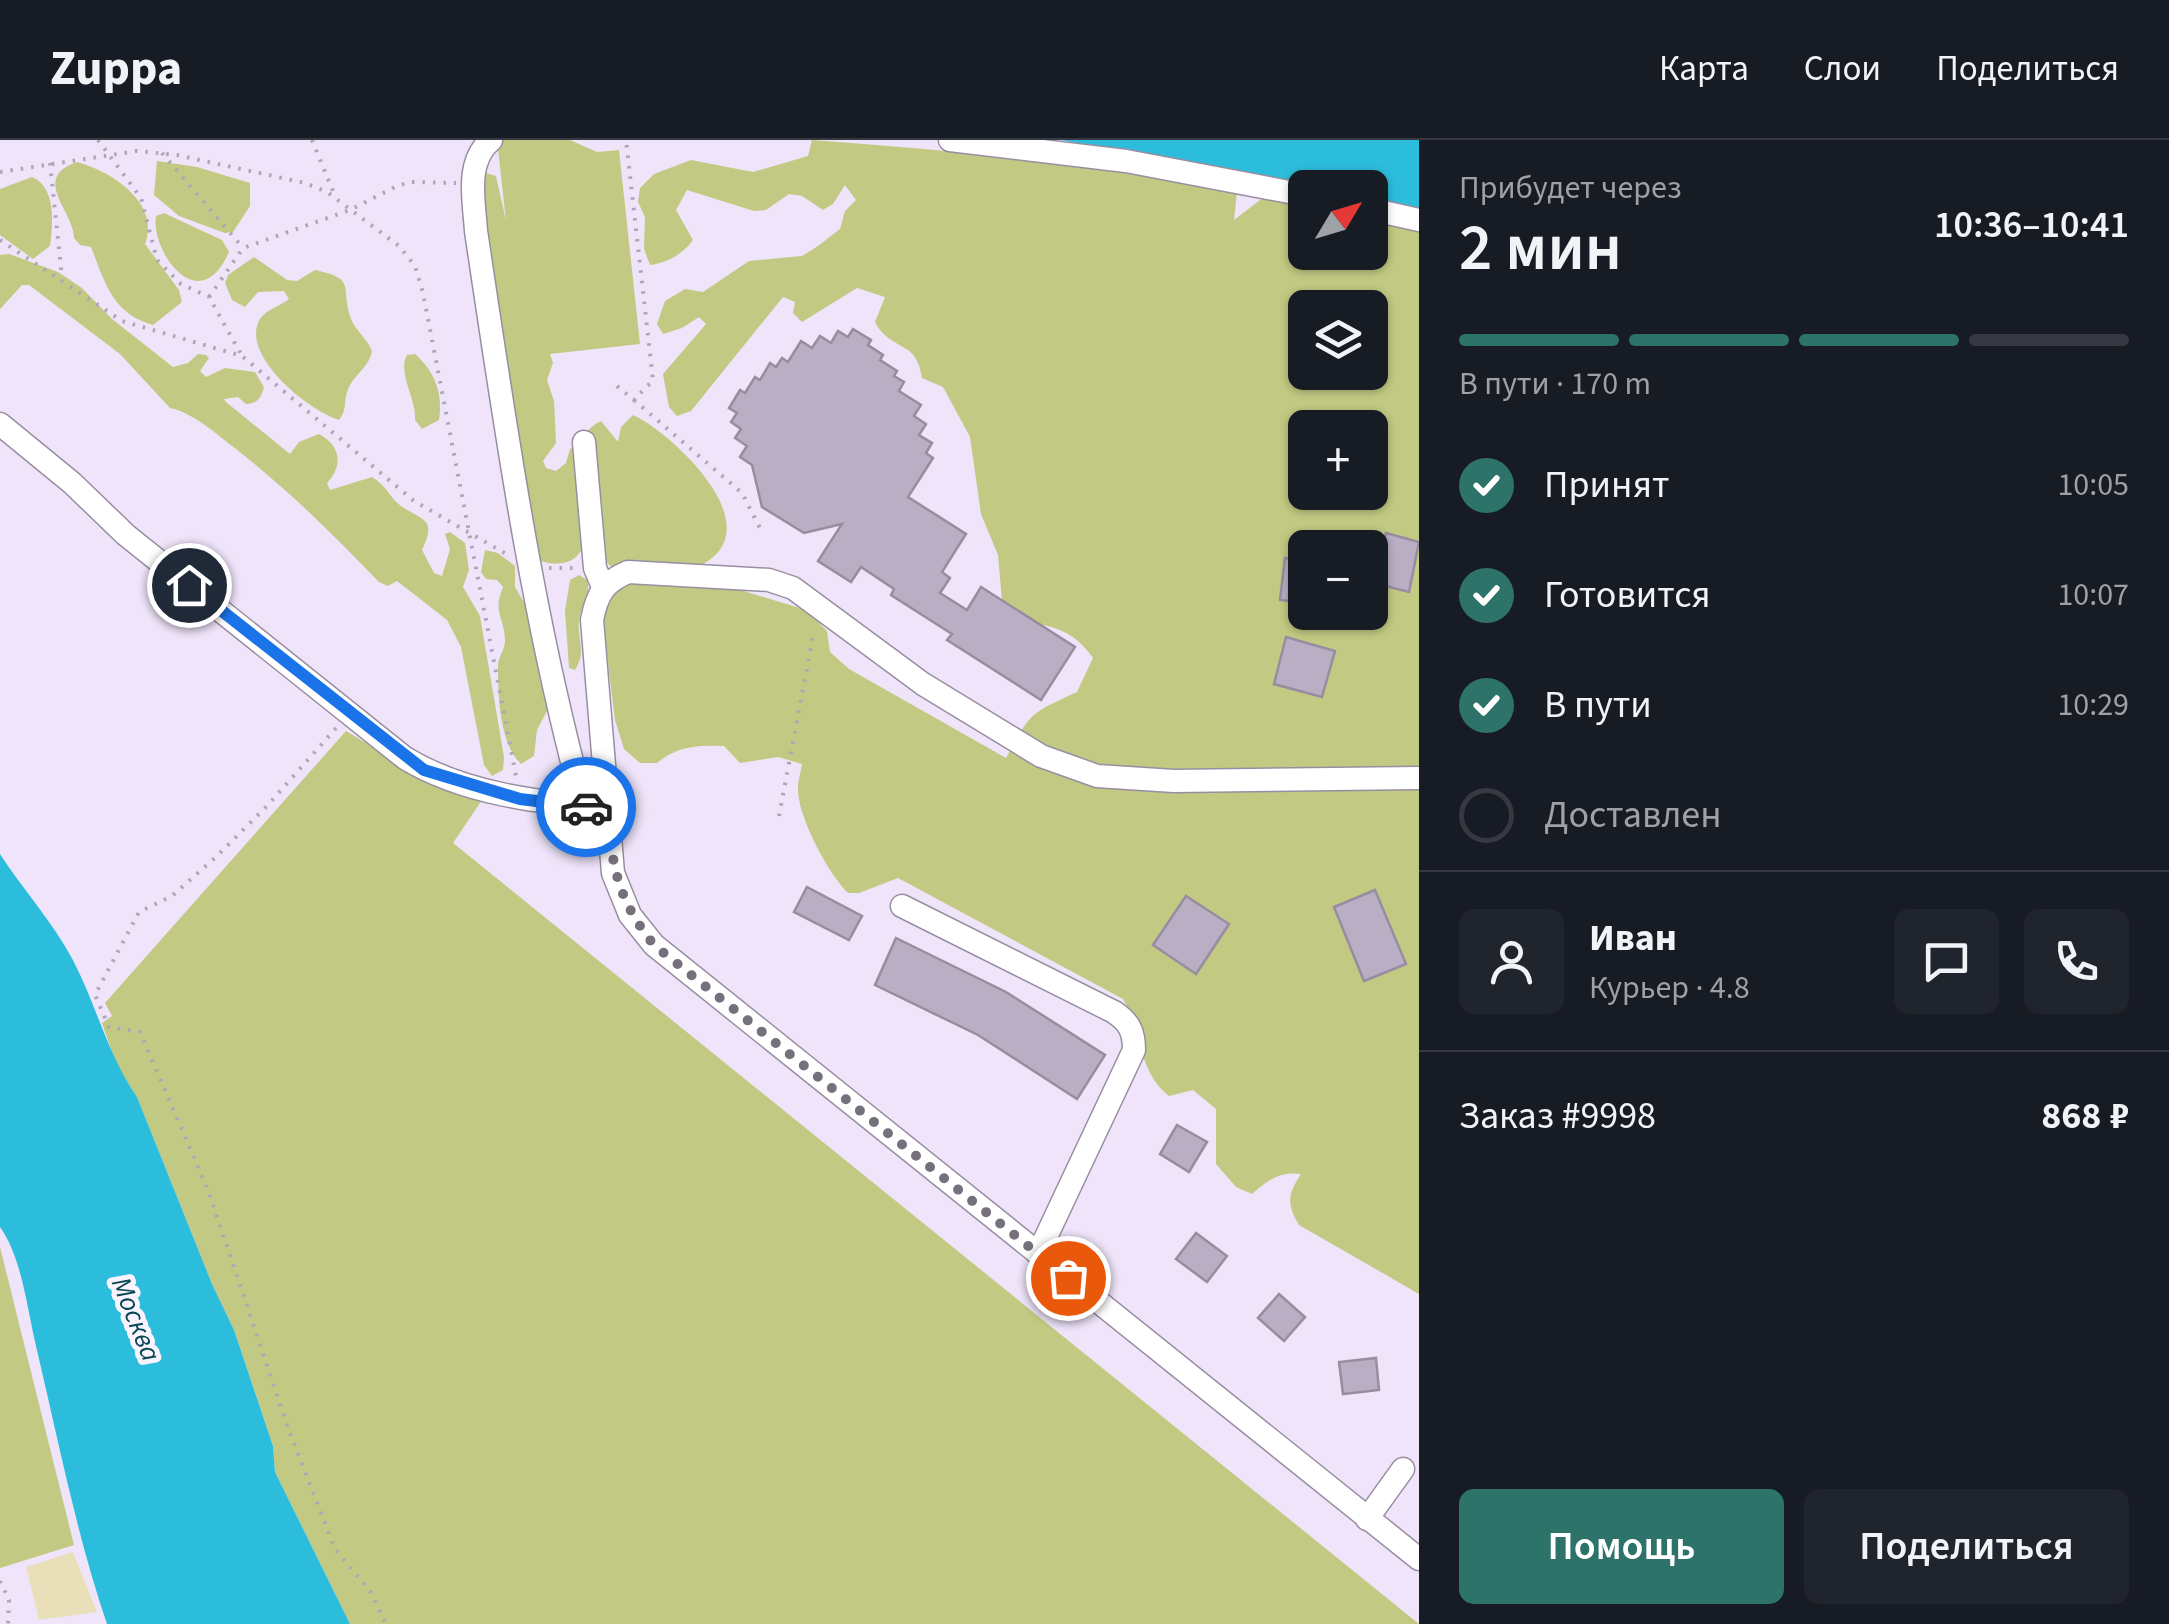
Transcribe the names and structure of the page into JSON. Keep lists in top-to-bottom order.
{
  "water": ["Москва"],
  "north": "top right",
  "page": {
    "header": "Zuppa",
    "nav": ["Карта", "Слои", "Поделиться"],
    "heading": ["2 мин", "Прибудет через", "10:36–10:41"],
    "panel": [
      "Иван",
      "Курьер · 4.8",
      "Заказ #9998",
      "868 ₽"
    ],
    "map_buttons": ["+", "−"],
    "bar": "В пути · 170 m",
    "list": [
      ["Принят", "10:05"],
      ["Готовится", "10:07"],
      ["В пути", "10:29"],
      "Доставлен"
    ],
    "buttons": ["Помощь", "Поделиться"]
  }
}
